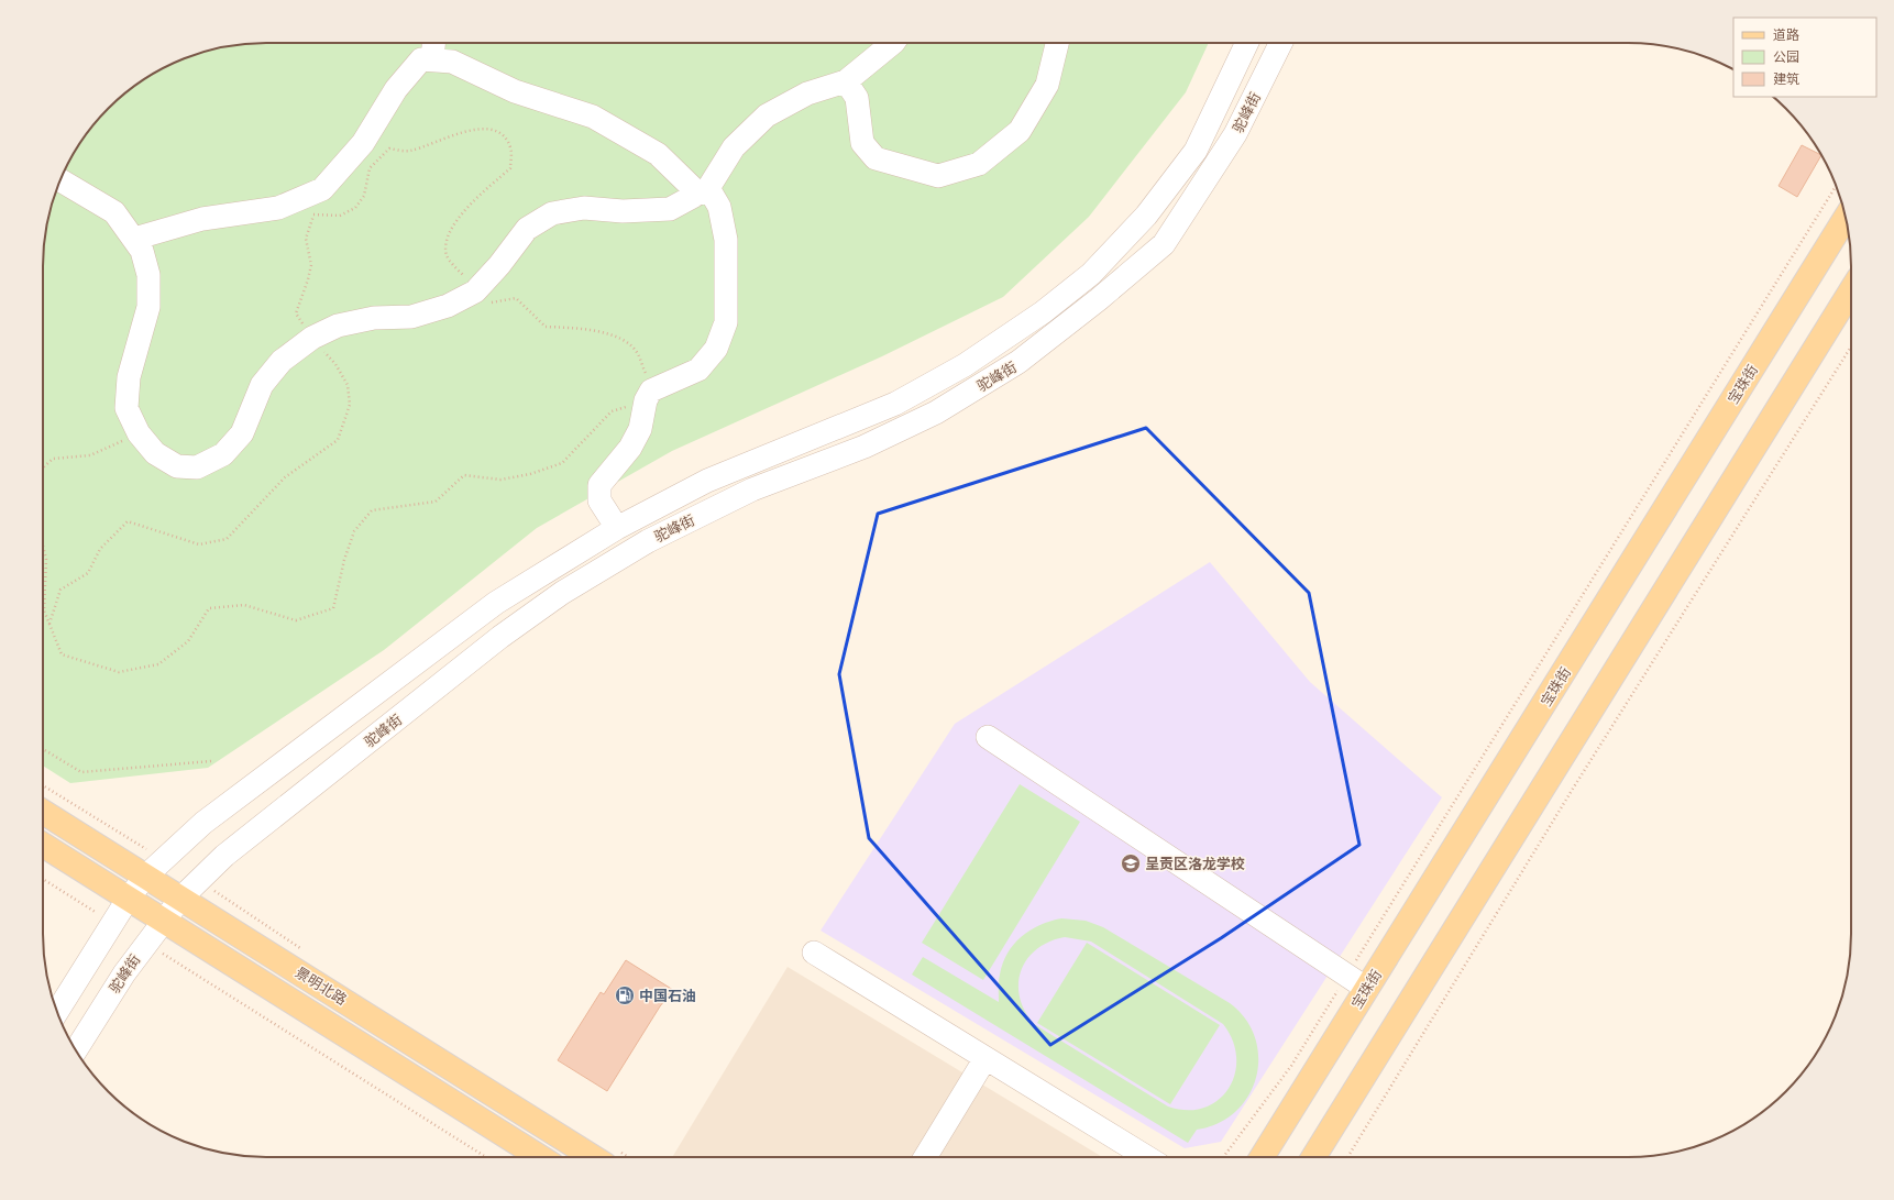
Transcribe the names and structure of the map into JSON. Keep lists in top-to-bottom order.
{
  "streets": {
    "main road": ["宝珠街", "景明北路"],
    "street": ["驼峰街"]
  },
  "crossings": [
    ["驼峰街", "景明北路"]
  ],
  "places": {
    "school or university": ["呈贡区洛龙学校"],
    "fuel station": ["中国石油"]
  },
  "legend": ["道路", "公园", "建筑"]
}
